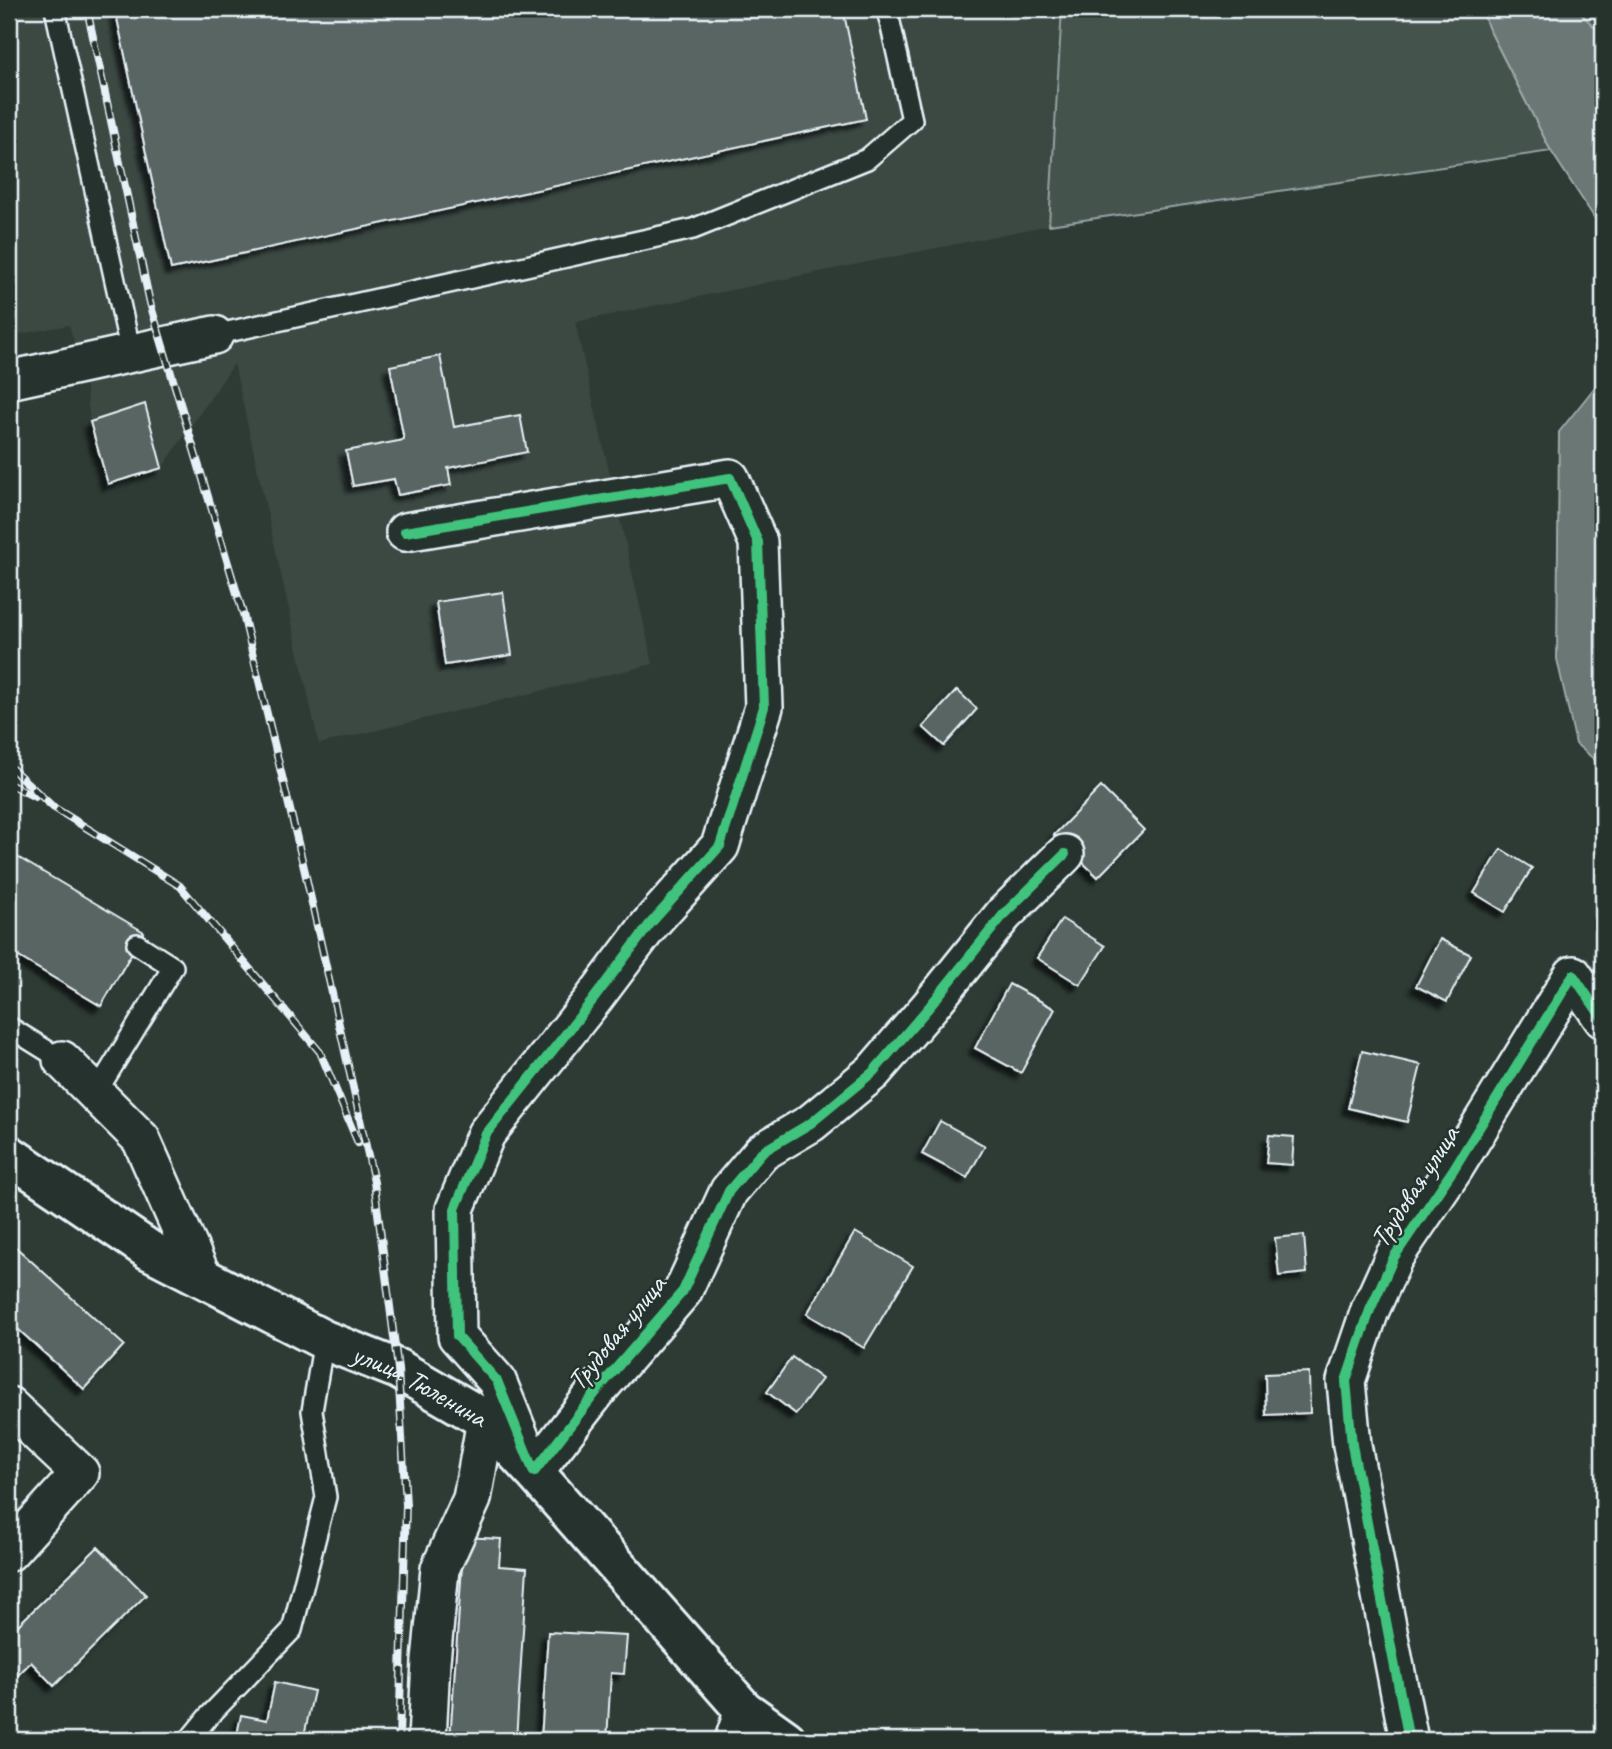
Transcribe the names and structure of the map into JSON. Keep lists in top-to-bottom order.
{
  "streets": {
    "street": ["Трудовая улица", "улица Тюленина"]
  },
  "crossings": [
    ["Трудовая улица", "улица Тюленина"]
  ]
}
